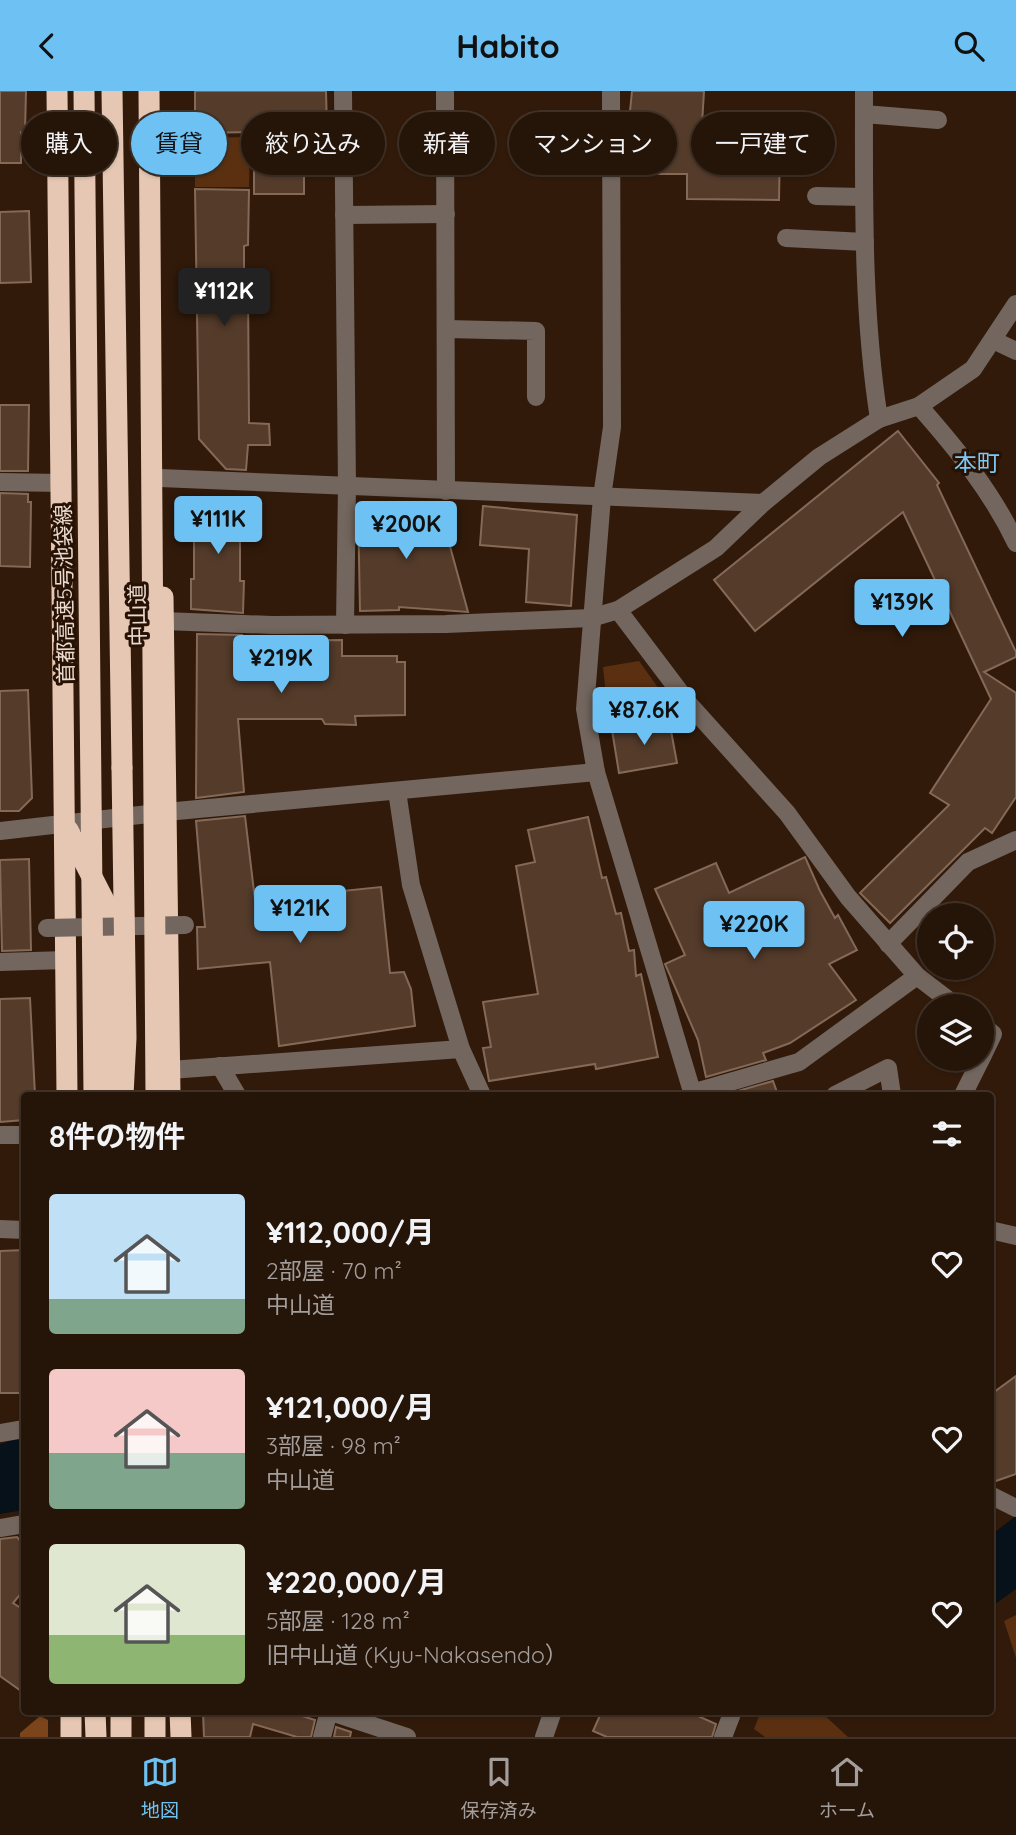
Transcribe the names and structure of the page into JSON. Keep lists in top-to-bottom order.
{
  "streets": {
    "highway": ["首都高速5号池袋線", "中山道"]
  },
  "districts": ["本町"],
  "page": {
    "header": "Habito",
    "chip": [
      "購入",
      "賃貸",
      "絞り込み",
      "新着",
      "マンション",
      "一戸建て"
    ],
    "price": [
      "¥112K",
      "¥111K",
      "¥200K",
      "¥139K",
      "¥219K",
      "¥87.6K",
      "¥121K",
      "¥220K"
    ],
    "heading": "8件の物件",
    "list": [
      {
        "name": "¥112,000/月",
        "note": "2部屋 · 70 m² · 中山道"
      },
      {
        "name": "¥121,000/月",
        "note": "3部屋 · 98 m² · 中山道"
      },
      {
        "name": "¥220,000/月",
        "note": "5部屋 · 128 m² · 旧中山道 (Kyu-Nakasendo）"
      }
    ],
    "tabs": ["地図", "保存済み", "ホーム"]
  }
}
